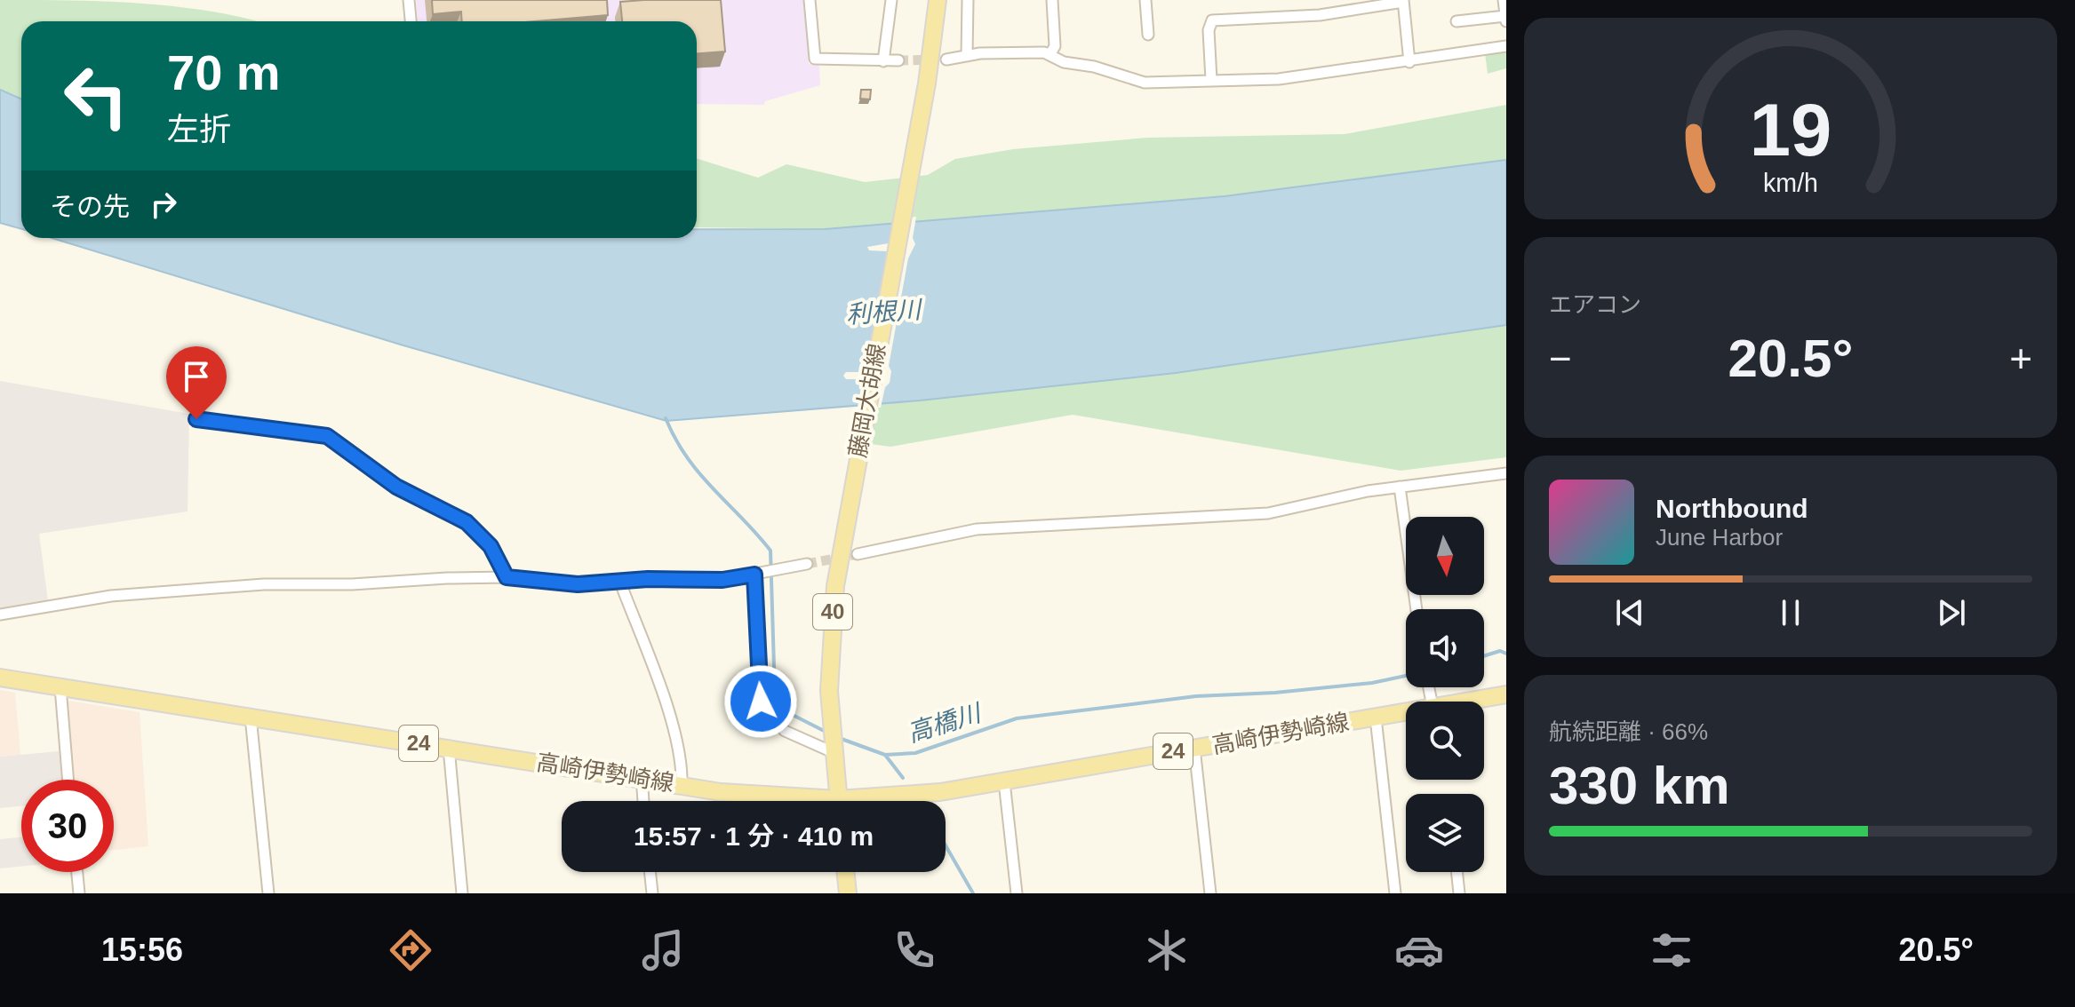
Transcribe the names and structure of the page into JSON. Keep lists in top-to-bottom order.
{
  "streets": {
    "main road": [
      "藤岡大胡線",
      "40",
      "高崎伊勢崎線",
      "24"
    ]
  },
  "crossings": [
    ["藤岡大胡線", "40"]
  ],
  "water": ["利根川", "高橋川"],
  "north": "bottom",
  "page": {
    "turn": ["70 m", "左折"],
    "then": "その先",
    "tile": [
      "エアコン",
      ["航続距離 · 66%", "330 km"]
    ],
    "heat": ["−", "20.5°", "+"],
    "song": ["Northbound", "June Harbor"],
    "limit": "30",
    "trip": "15:57 · 1 分 · 410 m",
    "tabs": ["15:56", "20.5°"],
    "gauge": ["19", "km/h"]
  }
}
